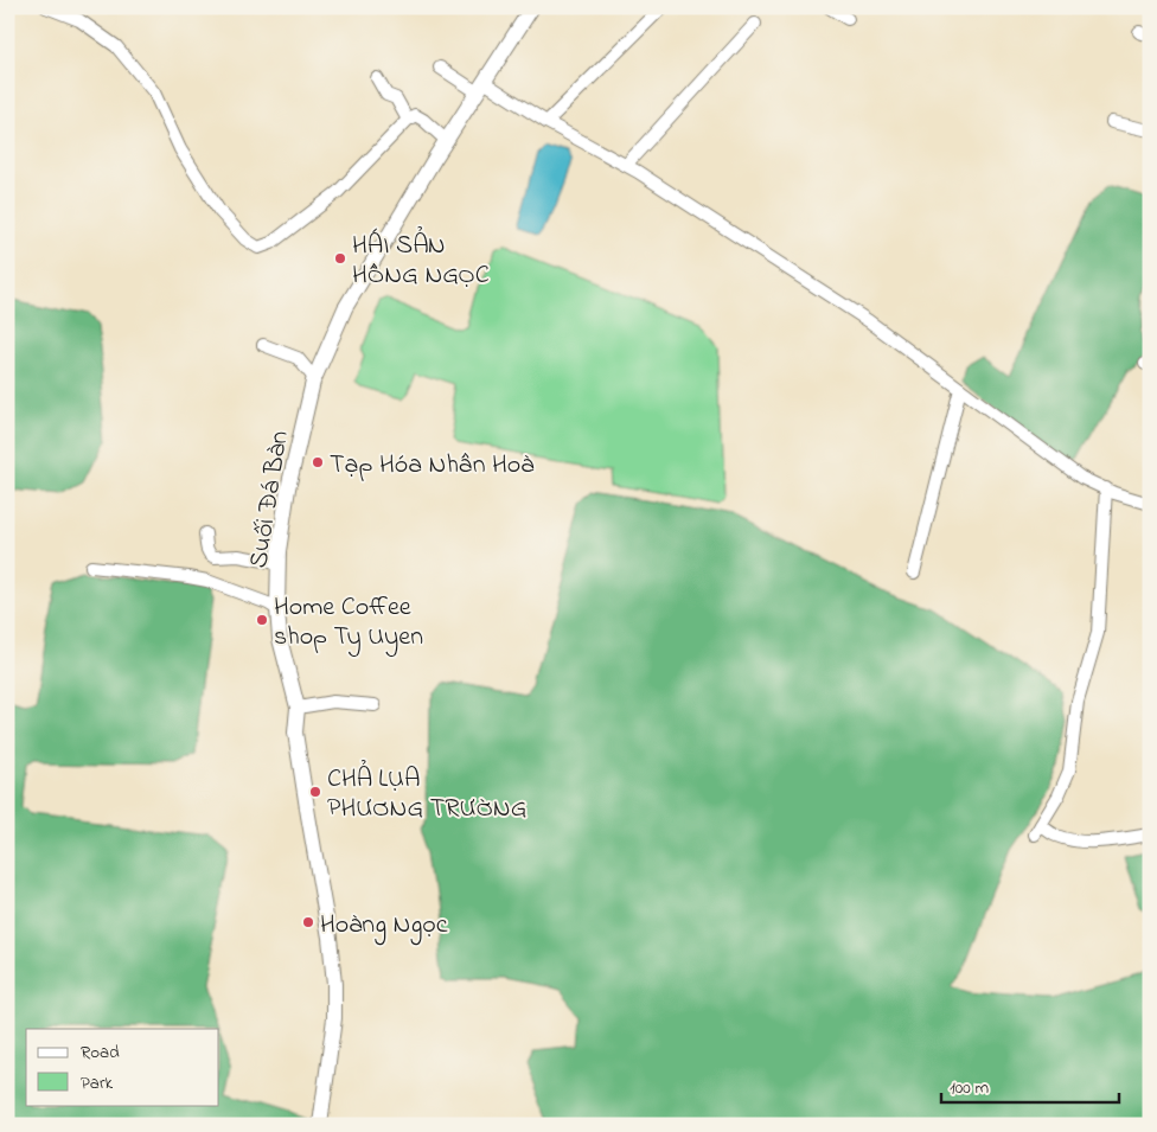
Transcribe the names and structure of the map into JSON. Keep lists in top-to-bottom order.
{
  "streets": {
    "street": ["Suối Đá Bàn"]
  },
  "places": [
    "HÁI SẢN HỒNG NGỌC",
    "Tạp Hóa Nhân Hoà",
    "Home Coffee shop Ty Uyen",
    "CHẢ LỤA PHƯƠNG TRƯỜNG",
    "Hoàng Ngọc"
  ],
  "legend": ["Road", "Park"],
  "scale_bar": "100 m"
}
